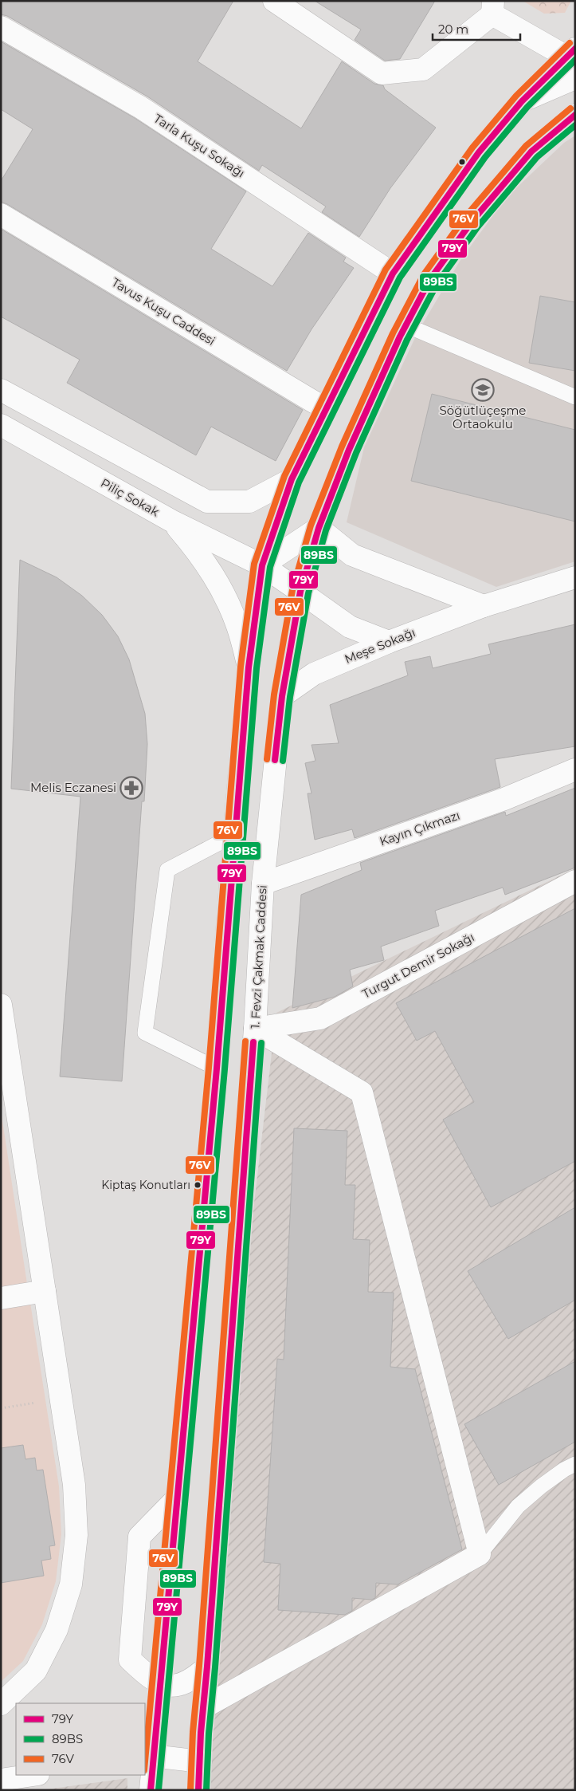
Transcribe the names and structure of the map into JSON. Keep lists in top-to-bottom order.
{
  "streets": {
    "street": [
      "Tarla Kuşu Sokağı",
      "Tavus Kuşu Caddesi",
      "Piliç Sokak",
      "Meşe Sokağı",
      "Kayın Çıkmazı",
      "1. Fevzi Çakmak Caddesi",
      "Turgut Demir Sokağı"
    ]
  },
  "crossings": [
    ["Piliç Sokak", "Meşe Sokağı"],
    ["Piliç Sokak", "1. Fevzi Çakmak Caddesi"],
    ["Meşe Sokağı", "1. Fevzi Çakmak Caddesi"],
    ["Kayın Çıkmazı", "1. Fevzi Çakmak Caddesi"],
    ["1. Fevzi Çakmak Caddesi", "Turgut Demir Sokağı"]
  ],
  "places": {
    "school or university": ["Söğütlüçeşme Ortaokulu"],
    "pharmacy": ["Melis Eczanesi"],
    "other": ["Kiptaş Konutları"]
  },
  "lines": ["transit line 76V", "transit line 79Y", "transit line 89BS"],
  "legend": ["79Y", "89BS", "76V"],
  "scale_bar": "20 m"
}
